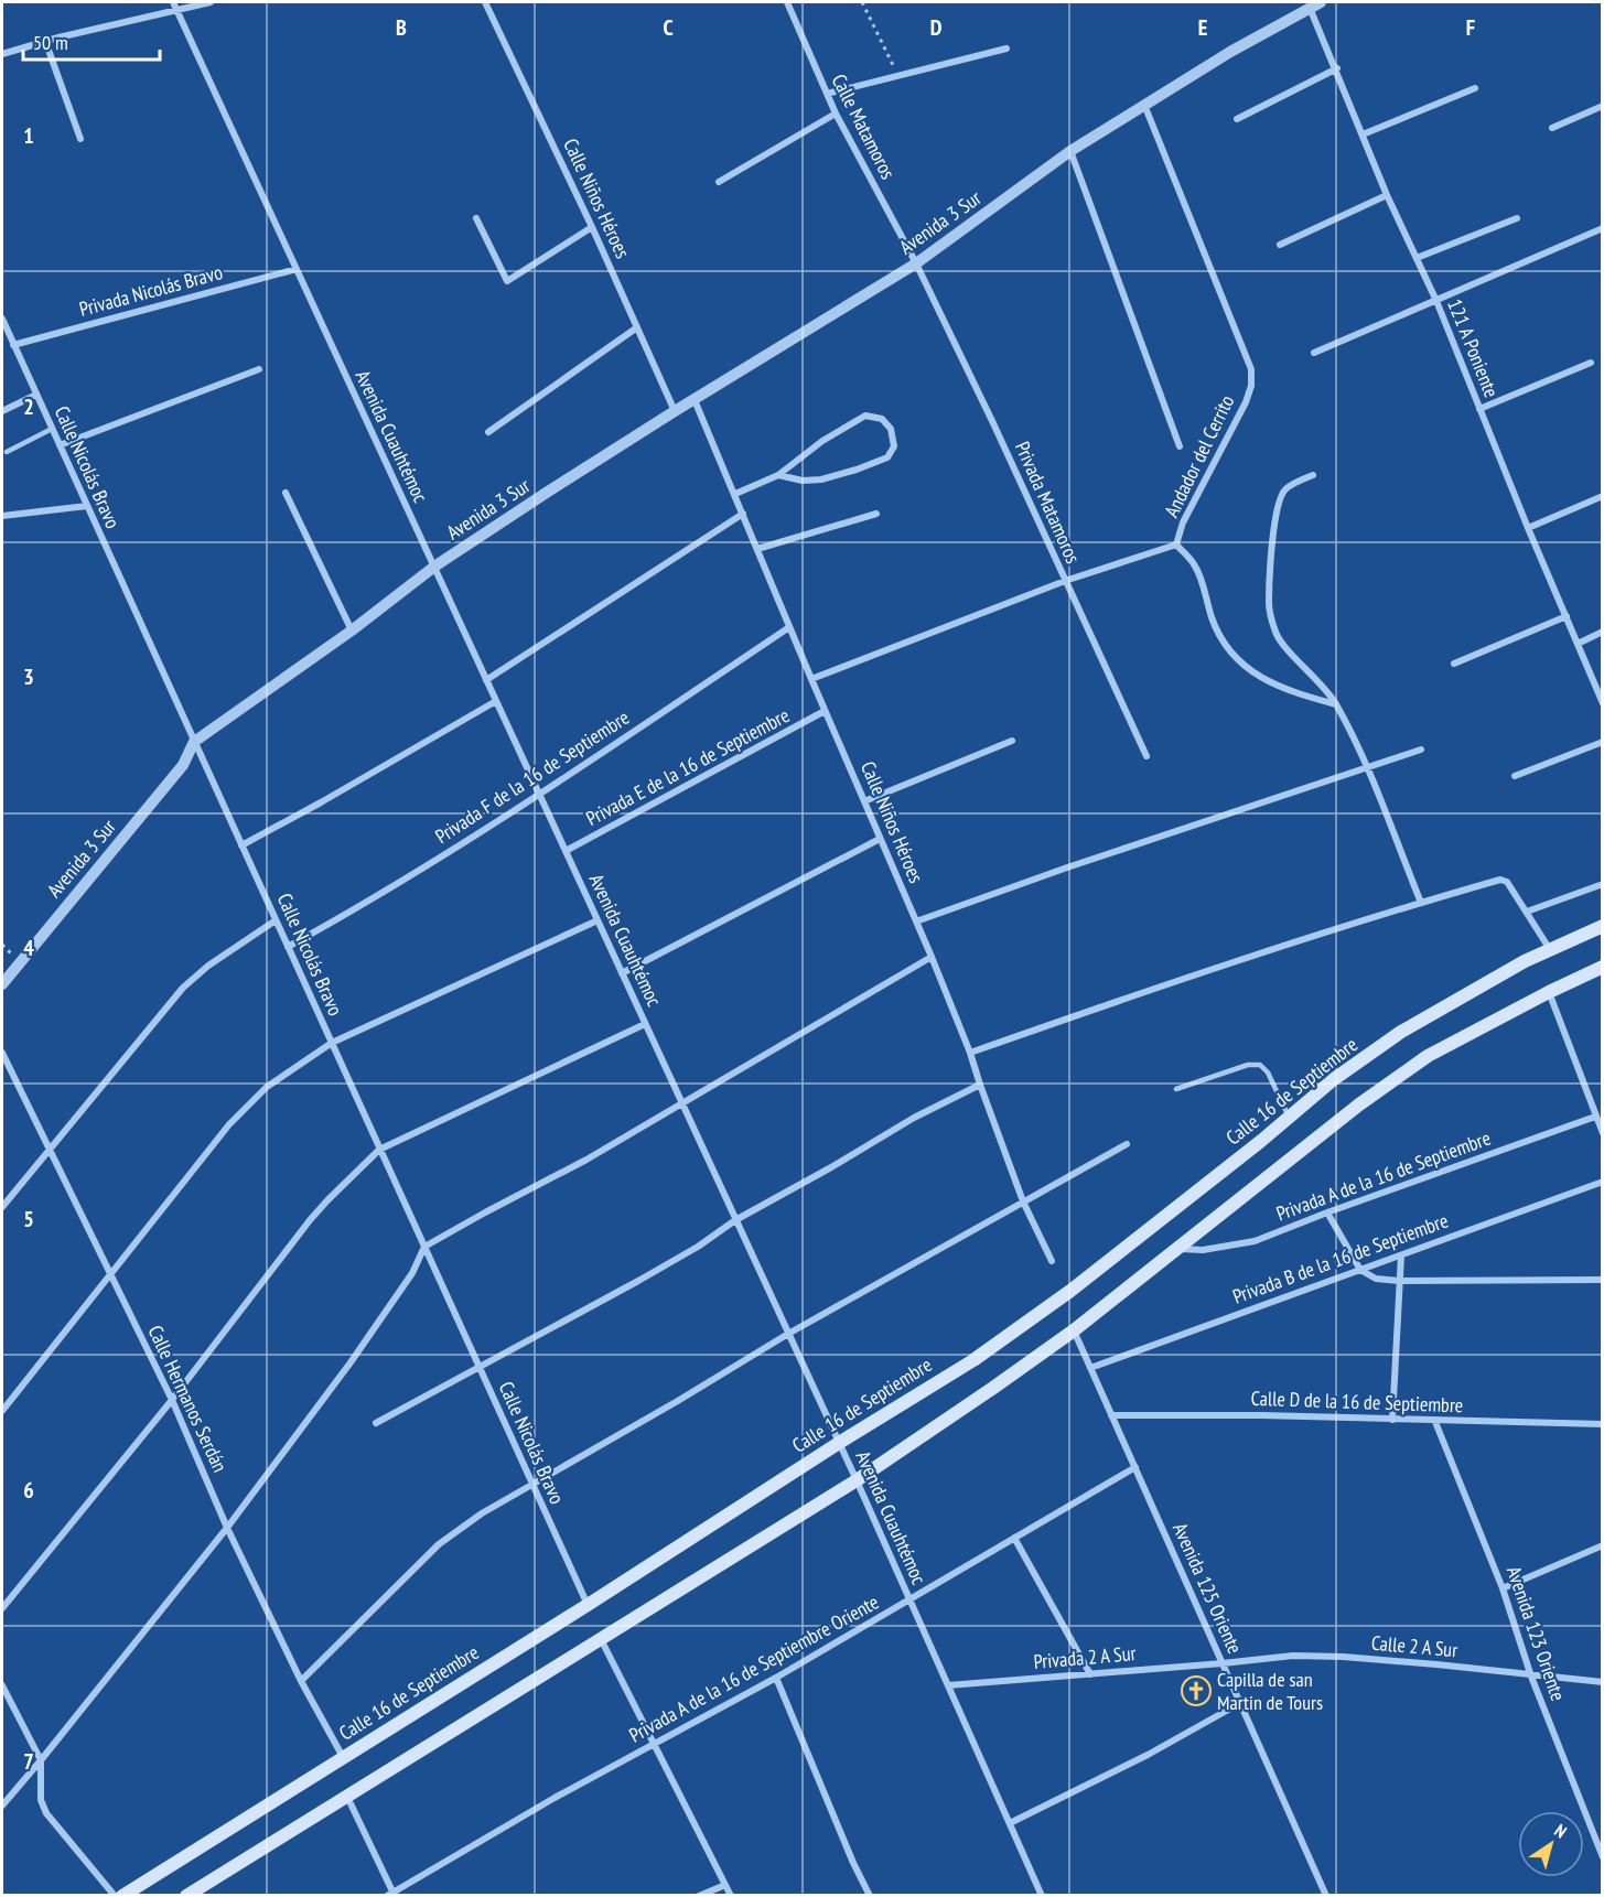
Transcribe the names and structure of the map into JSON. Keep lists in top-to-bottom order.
{
  "streets": {
    "main road": ["Calle 16 de Septiembre"],
    "street": [
      "Calle Matamoros",
      "Calle Niños Héroes",
      "Avenida 3 Sur",
      "Privada Nicolás Bravo",
      "121 A Poniente",
      "Avenida Cuauhtémoc",
      "Andador del Cerrito",
      "Calle Nicolás Bravo",
      "Privada Matamoros",
      "Privada E de la 16 de Septiembre",
      "Privada F de la 16 de Septiembre",
      "Privada A de la 16 de Septiembre",
      "Privada B de la 16 de Septiembre",
      "Calle Hermanos Serdán",
      "Calle D de la 16 de Septiembre",
      "Avenida 125 Oriente",
      "Avenida 123 Oriente",
      "Calle 2 A Sur",
      "Privada 2 A Sur",
      "Privada A de la 16 de Septiembre Oriente"
    ]
  },
  "crossings": [
    ["Calle Matamoros", "Avenida 3 Sur"],
    ["Calle Matamoros", "Privada Matamoros"],
    ["Calle Niños Héroes", "Avenida 3 Sur"],
    ["Calle Niños Héroes", "Privada E de la 16 de Septiembre"],
    ["Calle Niños Héroes", "Privada F de la 16 de Septiembre"],
    ["Avenida 3 Sur", "121 A Poniente"],
    ["Avenida 3 Sur", "Avenida Cuauhtémoc"],
    ["Avenida 3 Sur", "Andador del Cerrito"],
    ["Avenida 3 Sur", "Calle Nicolás Bravo"],
    ["Avenida 3 Sur", "Privada Matamoros"],
    ["Privada Nicolás Bravo", "Avenida Cuauhtémoc"],
    ["Privada Nicolás Bravo", "Calle Nicolás Bravo"],
    ["Avenida Cuauhtémoc", "Privada E de la 16 de Septiembre"],
    ["Avenida Cuauhtémoc", "Privada F de la 16 de Septiembre"],
    ["Avenida Cuauhtémoc", "Calle 16 de Septiembre"],
    ["Avenida Cuauhtémoc", "Privada 2 A Sur"],
    ["Avenida Cuauhtémoc", "Privada A de la 16 de Septiembre Oriente"],
    ["Calle Nicolás Bravo", "Privada F de la 16 de Septiembre"],
    ["Calle Nicolás Bravo", "Calle 16 de Septiembre"],
    ["Calle 16 de Septiembre", "Calle Hermanos Serdán"],
    ["Privada B de la 16 de Septiembre", "Avenida 125 Oriente"],
    ["Calle D de la 16 de Septiembre", "Avenida 125 Oriente"],
    ["Calle D de la 16 de Septiembre", "Avenida 123 Oriente"],
    ["Avenida 125 Oriente", "Calle 2 A Sur"],
    ["Avenida 125 Oriente", "Privada 2 A Sur"],
    ["Avenida 125 Oriente", "Privada A de la 16 de Septiembre Oriente"],
    ["Avenida 123 Oriente", "Calle 2 A Sur"],
    ["Calle 2 A Sur", "Privada 2 A Sur"]
  ],
  "places": {
    "church": ["Capilla de san Martin de Tours"]
  },
  "scale_bar": "50 m",
  "north": "top right",
  "grid": {
    "columns": [
      "B",
      "C",
      "D",
      "E",
      "F"
    ],
    "rows": [
      "1",
      "2",
      "3",
      "4",
      "5",
      "6",
      "7"
    ]
  }
}
